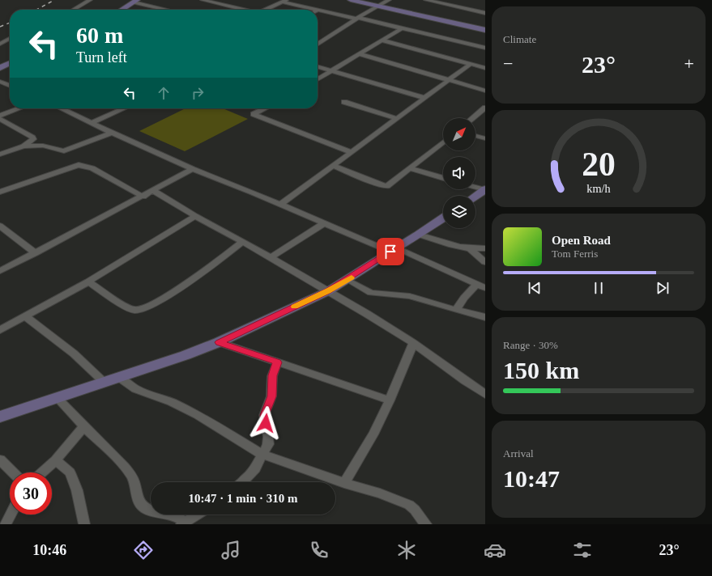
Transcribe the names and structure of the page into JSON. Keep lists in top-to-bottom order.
{
  "north": "top right",
  "page": {
    "tile": [
      "Climate",
      ["Range · 30%", "150 km"],
      ["Arrival", "10:47"]
    ],
    "turn": ["60 m", "Turn left"],
    "heat": ["−", "23°", "+"],
    "song": ["Open Road", "Tom Ferris"],
    "limit": "30",
    "trip": "10:47 · 1 min · 310 m",
    "tabs": ["10:46", "23°"],
    "gauge": ["20", "km/h"]
  }
}
